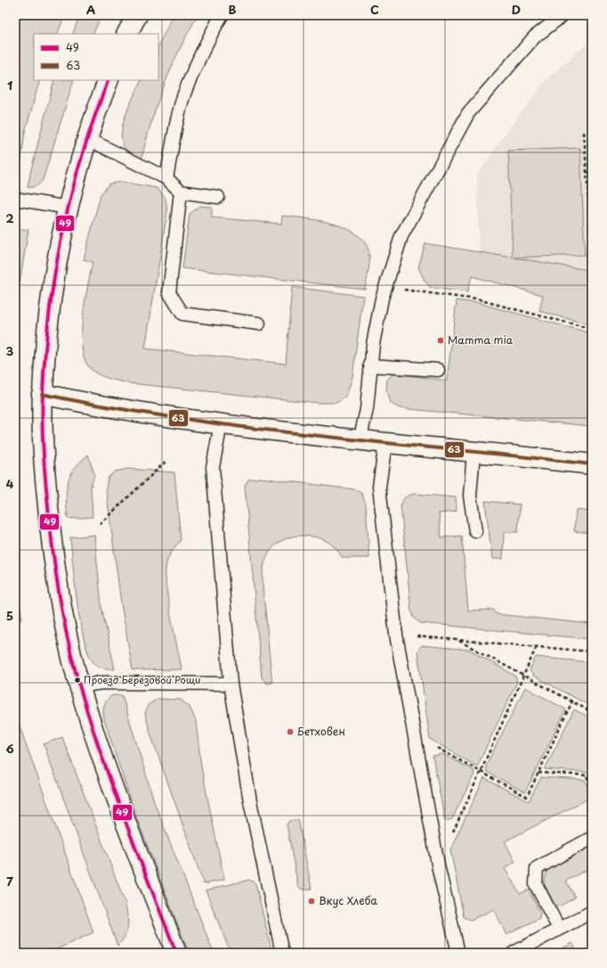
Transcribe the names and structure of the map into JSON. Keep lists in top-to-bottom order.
{
  "places": [
    "Mamma mia",
    "Проезд Берёзовой Рощи",
    "Бетховен",
    "Вкус Хлеба"
  ],
  "lines": ["transit line 49", "transit line 63"],
  "legend": ["49", "63"],
  "grid": {
    "columns": [
      "A",
      "B",
      "C",
      "D"
    ],
    "rows": [
      "1",
      "2",
      "3",
      "4",
      "5",
      "6",
      "7"
    ]
  }
}
